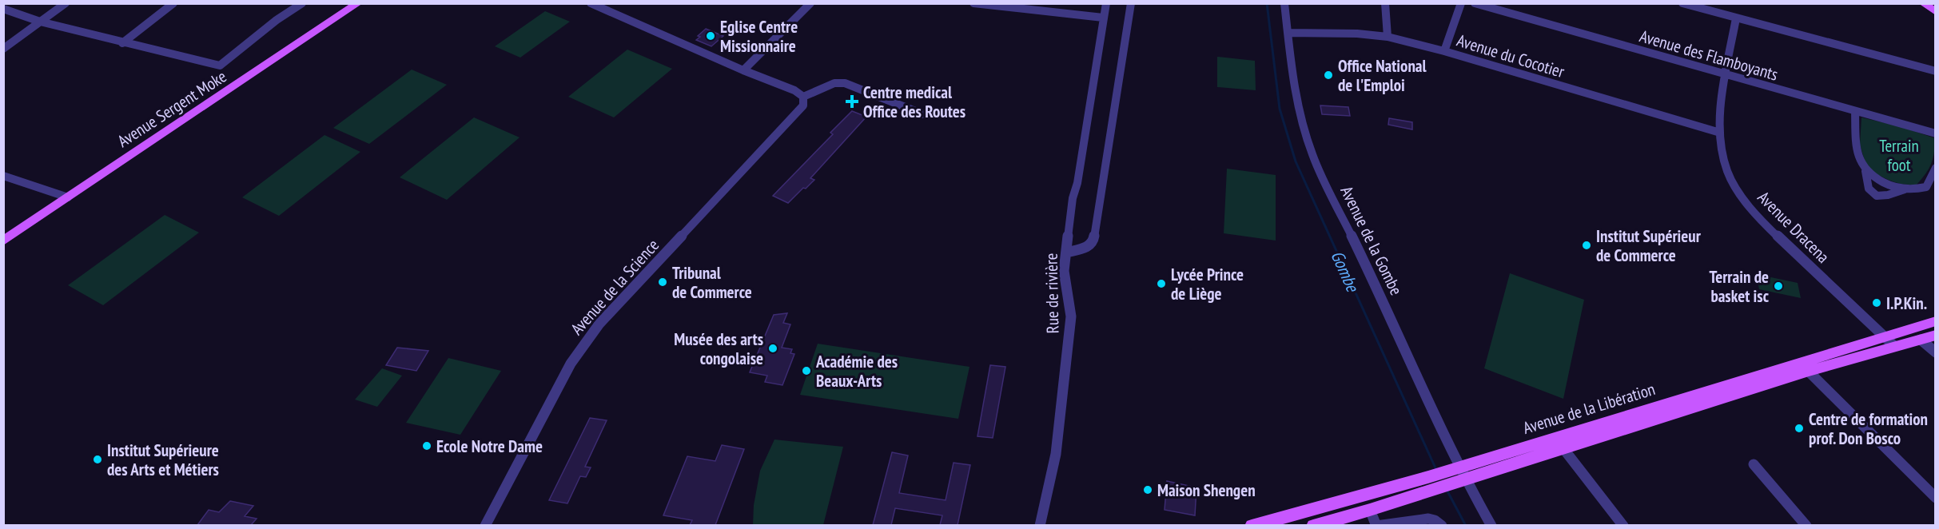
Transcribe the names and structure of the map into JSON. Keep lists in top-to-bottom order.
{
  "streets": {
    "main road": ["Avenue Sergent Moke", "Avenue de la Libération"],
    "street": [
      "Avenue des Flamboyants",
      "Avenue du Cocotier",
      "Avenue Dracena",
      "Avenue de la Gombe",
      "Avenue de la Science",
      "Rue de rivière"
    ]
  },
  "crossings": [
    ["Avenue des Flamboyants", "Avenue Dracena"],
    ["Avenue du Cocotier", "Avenue Dracena"],
    ["Avenue du Cocotier", "Avenue de la Gombe"],
    ["Avenue Dracena", "Avenue de la Libération"],
    ["Avenue de la Gombe", "Avenue de la Libération"]
  ],
  "water": ["Gombe"],
  "parks": ["Terrain foot"],
  "places": {
    "other": [
      "Eglise Centre Missionnaire",
      "Office National de l'Emploi",
      "Institut Supérieur de Commerce",
      "Tribunal de Commerce",
      "Lycée Prince de Liège",
      "Terrain de basket isc",
      "I.P.Kin.",
      "Musée des arts congolaise",
      "Académie des Beaux-Arts",
      "Centre de formation prof. Don Bosco",
      "Ecole Notre Dame",
      "Institut Supérieure des Arts et Métiers",
      "Maison Shengen"
    ],
    "health": ["Centre medical Office des Routes"]
  }
}
